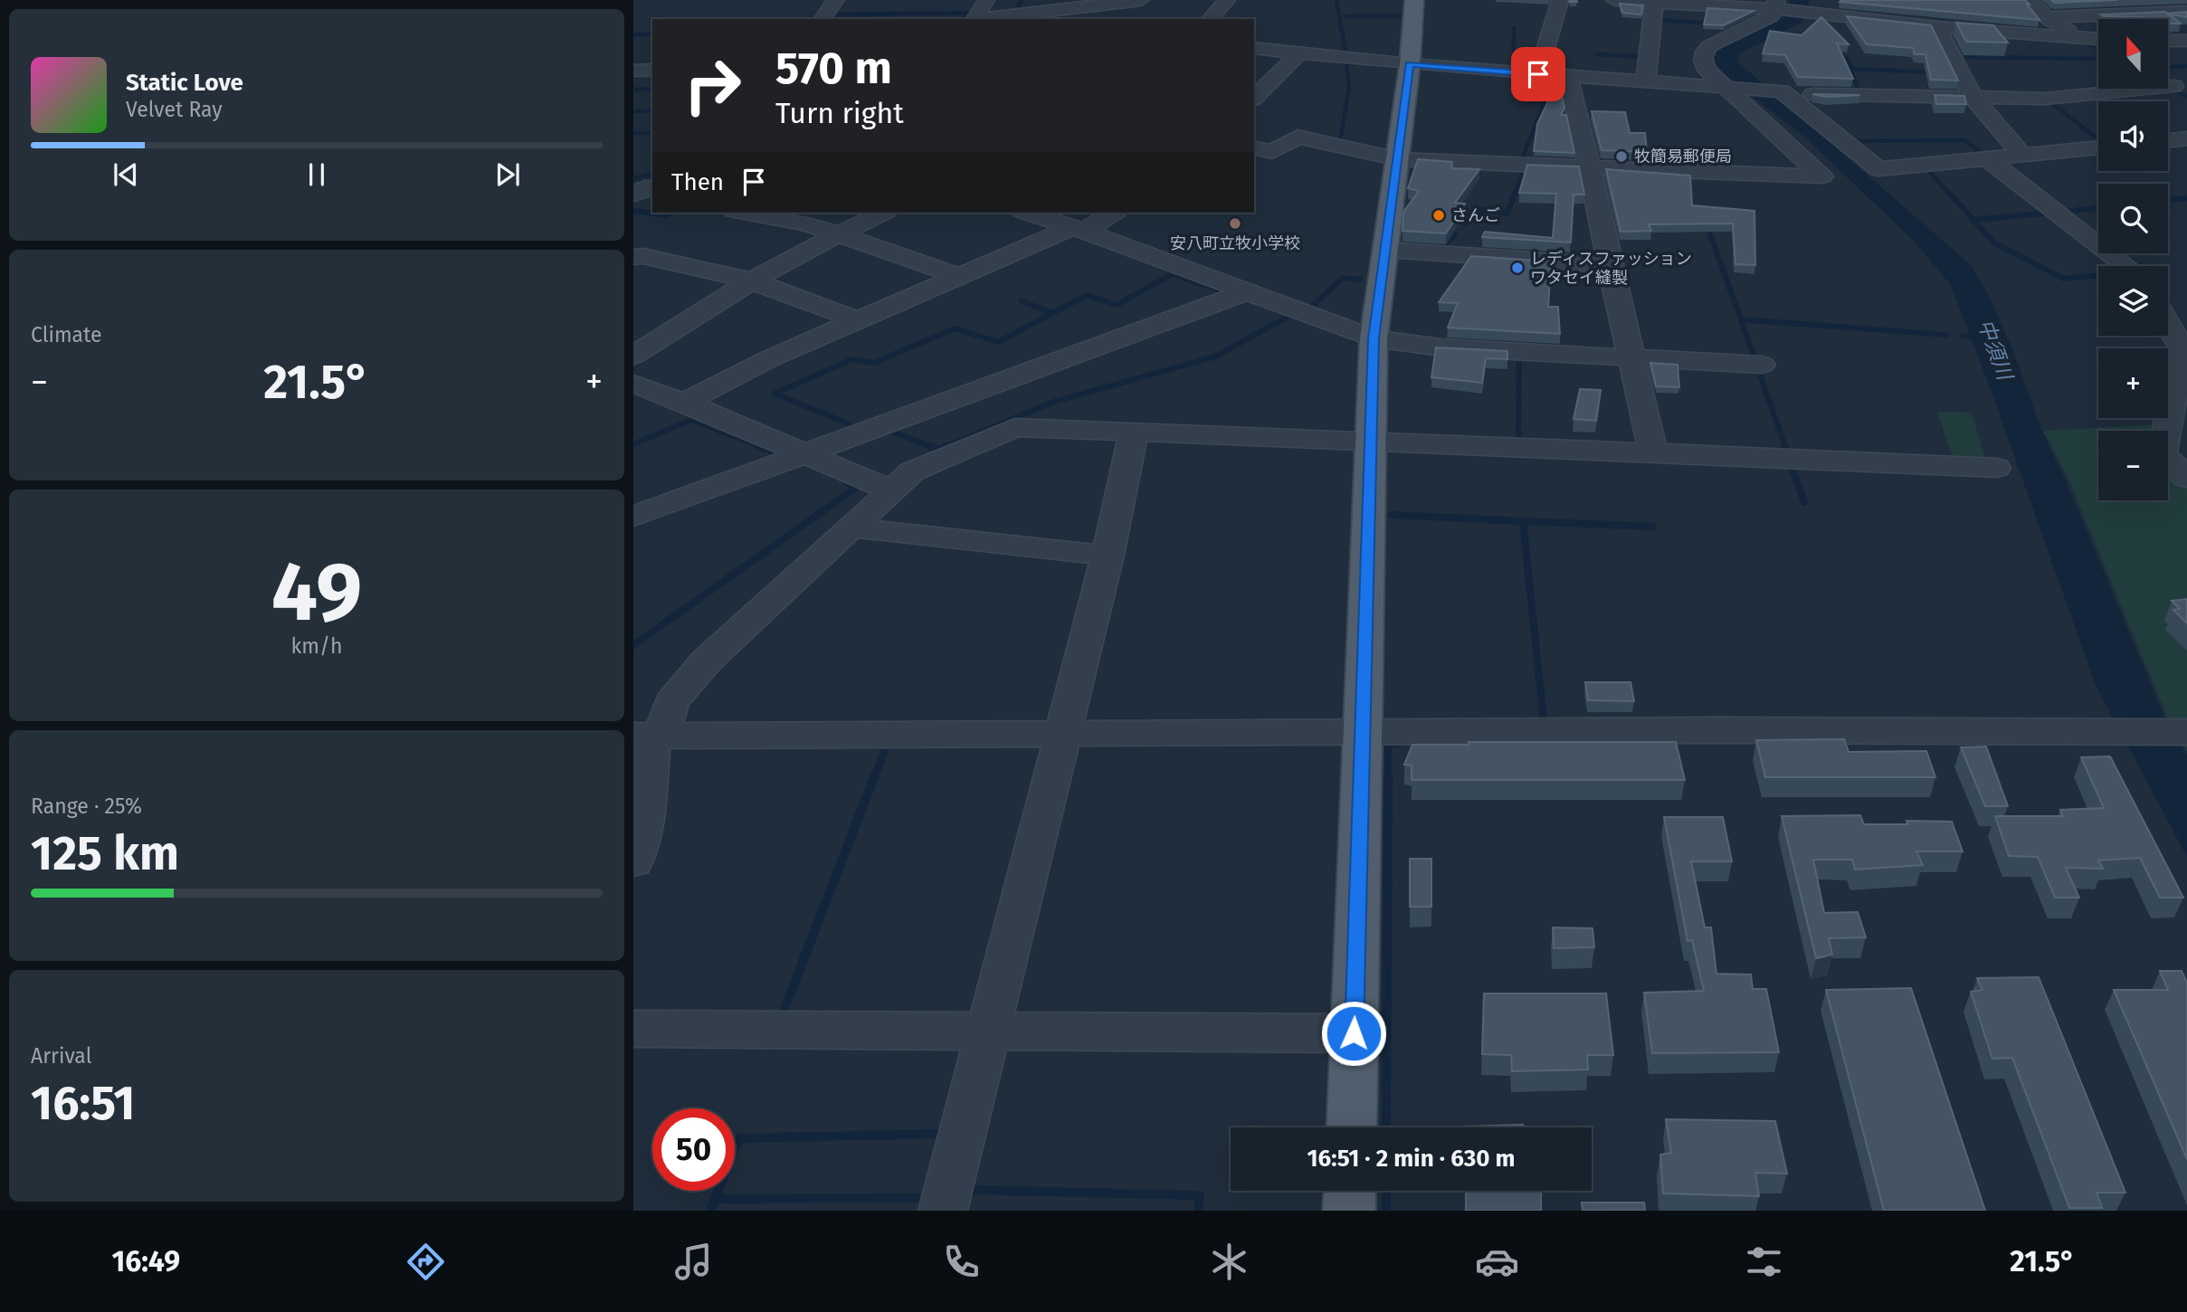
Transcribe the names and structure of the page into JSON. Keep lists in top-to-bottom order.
{
  "water": ["中須川"],
  "places": [
    "牧簡易郵便局",
    "さんご",
    "安八町立牧小学校",
    "レディスファッション ワタセイ縫製"
  ],
  "north": "top",
  "page": {
    "map_buttons": ["+", "−"],
    "turn": ["570 m", "Turn right"],
    "song": ["Static Love", "Velvet Ray"],
    "then": "Then",
    "tile": [
      "Climate",
      ["49", "km/h"],
      ["Range · 25%", "125 km"],
      ["Arrival", "16:51"]
    ],
    "heat": ["−", "21.5°", "+"],
    "limit": "50",
    "trip": "16:51 · 2 min · 630 m",
    "tabs": ["16:49", "21.5°"]
  }
}
